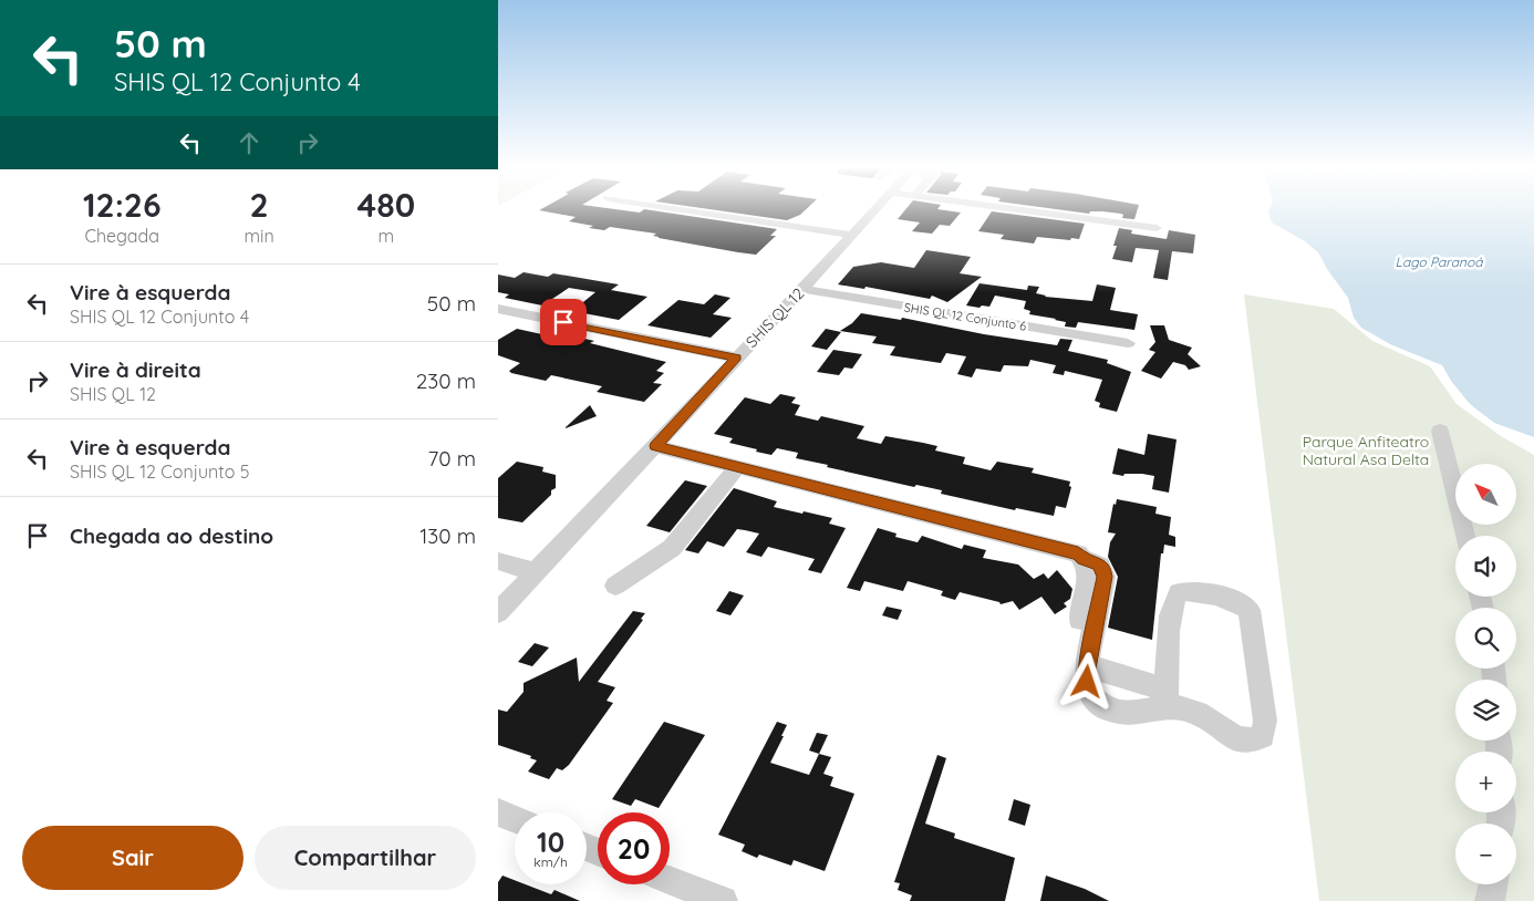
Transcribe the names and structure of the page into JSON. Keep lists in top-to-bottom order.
{
  "streets": {
    "street": ["SHIS QL 12 Conjunto 6", "SHIS QL 12"]
  },
  "crossings": [
    ["SHIS QL 12 Conjunto 6", "SHIS QL 12"]
  ],
  "water": ["Lago Paranoá"],
  "parks": ["Parque Anfiteatro Natural Asa Delta"],
  "north": "top left",
  "page": {
    "turn": ["50 m", "SHIS QL 12 Conjunto 4"],
    "eta": [
      "12:26",
      "Chegada",
      "2",
      "min",
      "480",
      "m"
    ],
    "list": [
      {
        "name": "Vire à esquerda",
        "note": "SHIS QL 12 Conjunto 4",
        "value": "50 m"
      },
      {
        "name": "Vire à direita",
        "note": "SHIS QL 12",
        "value": "230 m"
      },
      {
        "name": "Vire à esquerda",
        "note": "SHIS QL 12 Conjunto 5",
        "value": "70 m"
      },
      {
        "name": "Chegada ao destino",
        "value": "130 m"
      }
    ],
    "map_buttons": ["+", "−"],
    "speed": "10 km/h",
    "limit": "20",
    "buttons": ["Sair", "Compartilhar"]
  }
}
